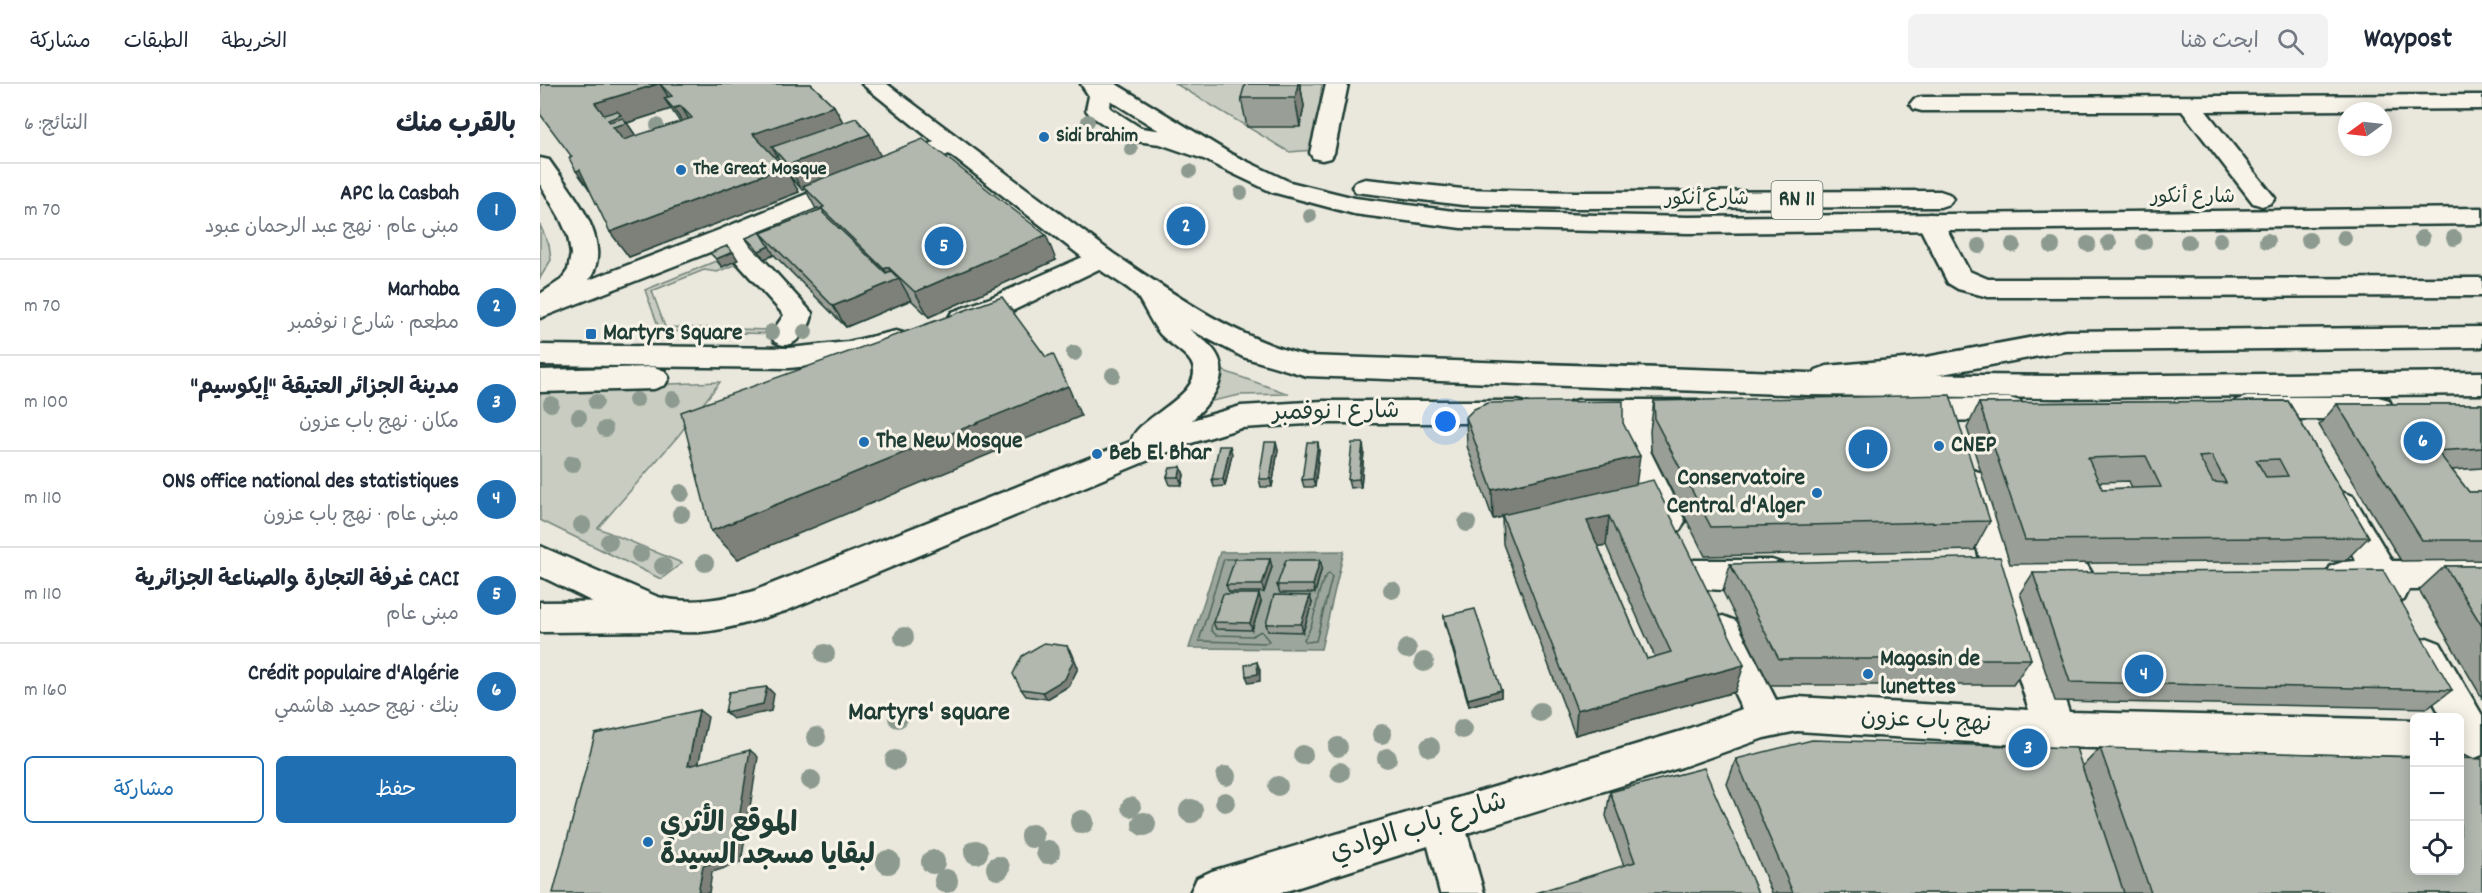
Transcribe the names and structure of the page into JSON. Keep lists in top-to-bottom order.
{
  "streets": {
    "main road": [
      "شارع أنكور",
      "RN 11",
      "شارع 1 نوفمبر",
      "نهج باب عزون",
      "شارع باب الوادي"
    ]
  },
  "crossings": [
    ["شارع أنكور", "RN 11"],
    ["نهج باب عزون", "شارع باب الوادي"]
  ],
  "districts": ["Martyrs' square"],
  "places": {
    "other": [
      "Sidi brahim",
      "The Great Mosque",
      "The New Mosque",
      "CNEP",
      "Beb El Bhar",
      "Conservatoire Central d'Alger",
      "Magasin de lunettes",
      "الموقع الأثري لبقايا مسجد السيدة"
    ],
    "transit": ["Martyrs Square"]
  },
  "north": "left",
  "page": {
    "header": "Waypost",
    "search": "ابحث هنا",
    "nav": ["الخريطة", "الطبقات", "مشاركة"],
    "heading": ["بالقرب منك", "النتائج: 6"],
    "list": [
      {
        "mark": "1",
        "name": "APC la Casbah",
        "note": "مبنى عام · نهج عبد الرحمان عبود",
        "value": "70 m"
      },
      {
        "mark": "2",
        "name": "Marhaba",
        "note": "مطعم · شارع 1 نوفمبر",
        "value": "70 m"
      },
      {
        "mark": "3",
        "name": "مدينة الجزائر العتيقة \"إيكوسيم\"",
        "note": "مكان · نهج باب عزون",
        "value": "100 m"
      },
      {
        "mark": "4",
        "name": "ONS office national des statistiques",
        "note": "مبنى عام · نهج باب عزون",
        "value": "110 m"
      },
      {
        "mark": "5",
        "name": "CACI غرفة التجارة والصناعة الجزائرية",
        "note": "مبنى عام",
        "value": "110 m"
      },
      {
        "mark": "6",
        "name": "Crédit populaire d'Algérie",
        "note": "بنك · نهج حميد هاشمي",
        "value": "160 m"
      }
    ],
    "pins": [
      "2",
      "5",
      "6",
      "1",
      "4",
      "3"
    ],
    "map_buttons": ["+", "−"],
    "buttons": ["حفظ", "مشاركة"]
  }
}
